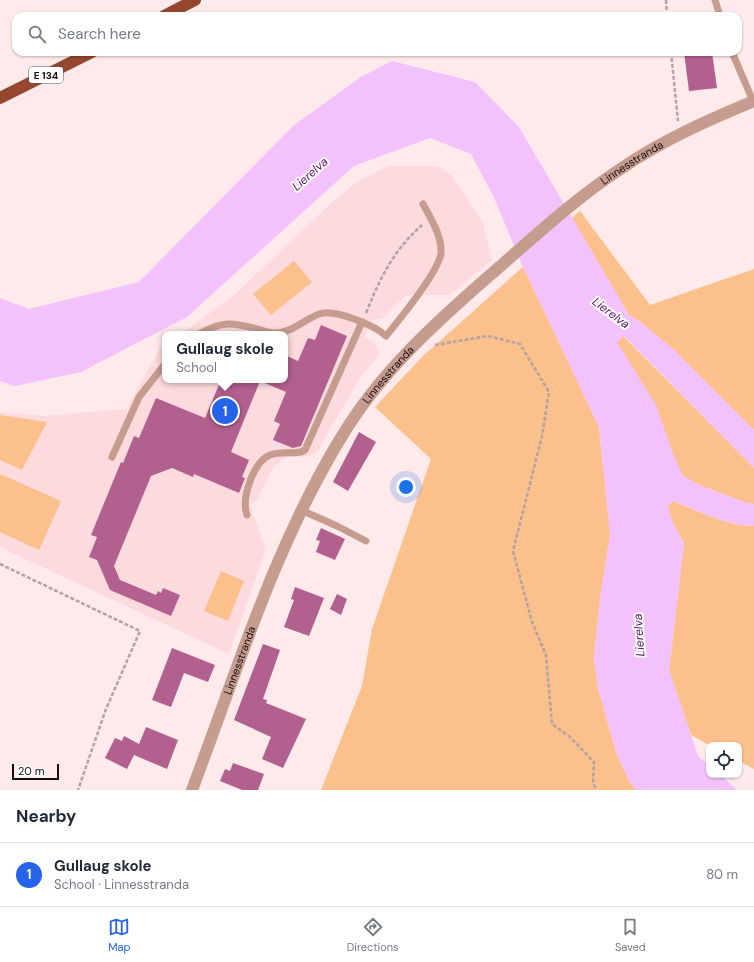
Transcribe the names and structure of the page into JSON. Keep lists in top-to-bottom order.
{
  "streets": {
    "highway": ["E 134"],
    "street": ["Linnesstranda"]
  },
  "water": ["Lierelva"],
  "scale_bar": "20 m",
  "page": {
    "search": "Search here",
    "popup": ["Gullaug skole", "School"],
    "pins": "1",
    "scale": "20 m",
    "heading": "Nearby",
    "list": [
      {
        "mark": "1",
        "name": "Gullaug skole",
        "note": "School · Linnesstranda",
        "value": "80 m"
      }
    ],
    "nav": ["Map", "Directions", "Saved"]
  }
}
